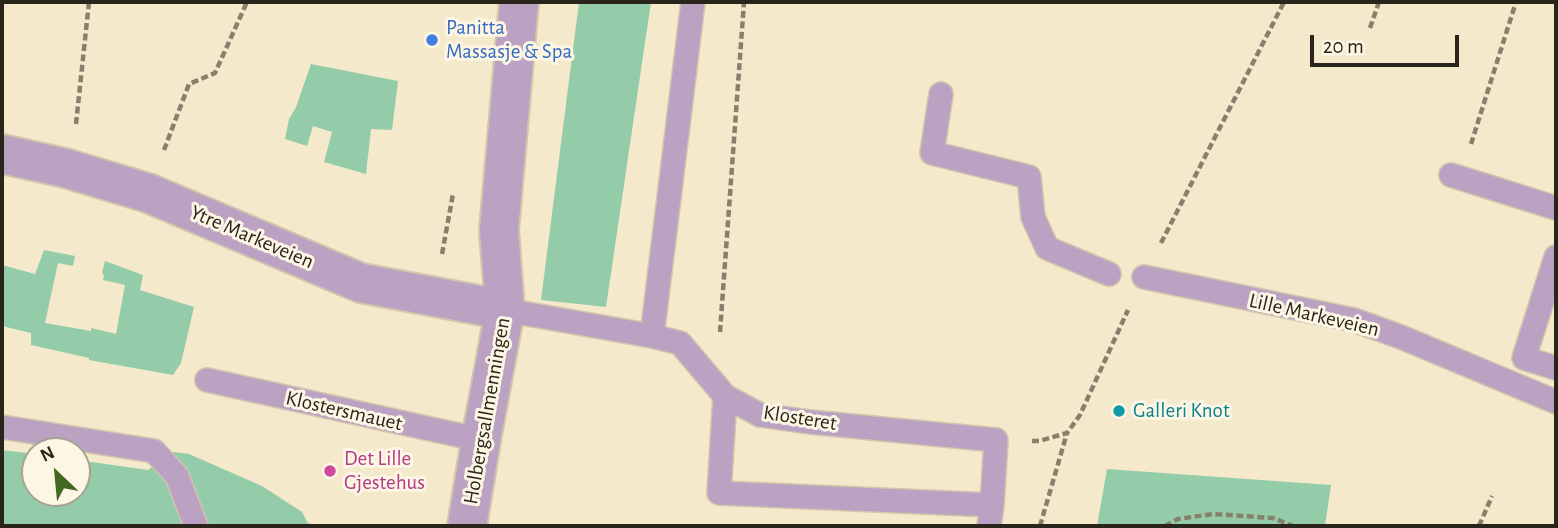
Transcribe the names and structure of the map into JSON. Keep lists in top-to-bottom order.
{
  "streets": {
    "street": ["Ytre Markeveien", "Holbergsallmenningen"],
    "lane": ["Lille Markeveien", "Klostersmauet", "Klosteret"]
  },
  "crossings": [
    ["Ytre Markeveien", "Holbergsallmenningen"],
    ["Ytre Markeveien", "Klosteret"],
    ["Klostersmauet", "Holbergsallmenningen"],
    ["Holbergsallmenningen", "Klosteret"]
  ],
  "places": ["Panitta Massasje & Spa", "Galleri Knot", "Det Lille Gjestehus"],
  "scale_bar": "20 m",
  "north": "top left"
}
